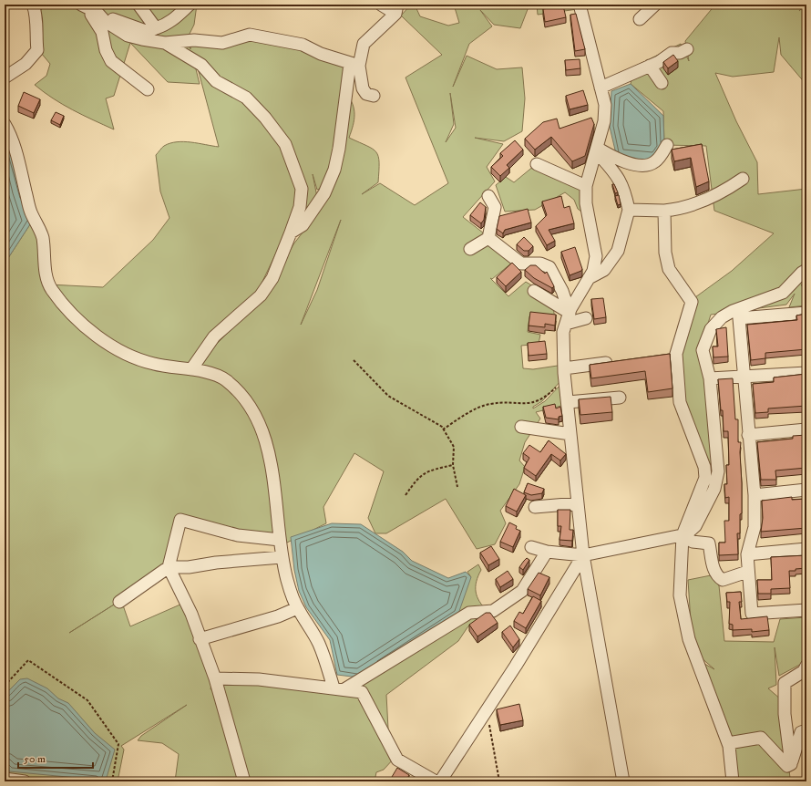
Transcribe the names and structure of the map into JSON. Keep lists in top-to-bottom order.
{
  "scale_bar": "50 m"
}
